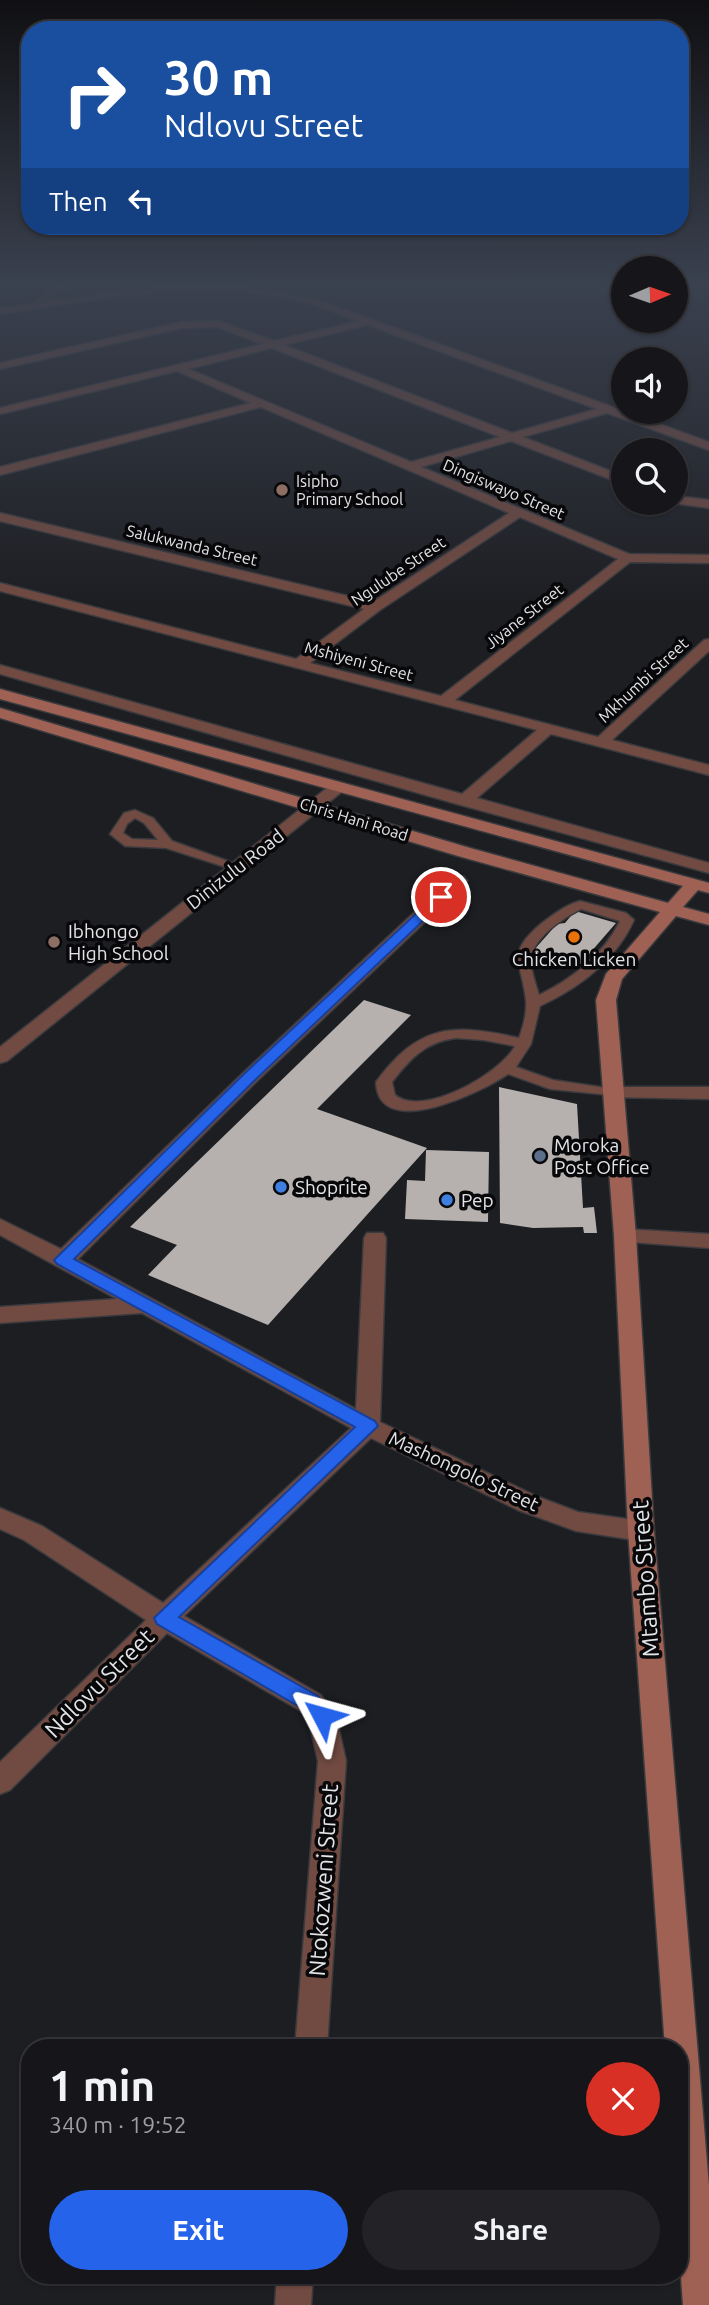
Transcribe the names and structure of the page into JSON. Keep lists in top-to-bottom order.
{
  "streets": {
    "main road": ["Chris Hani Road", "Mtambo Street"],
    "street": [
      "Dingiswayo Street",
      "Salukwanda Street",
      "Ngulube Street",
      "Jiyane Street",
      "Mshiyeni Street",
      "Mkhumbi Street",
      "Dinizulu Road",
      "Mashongolo Street",
      "Ndlovu Street",
      "Ntokozweni Street"
    ]
  },
  "crossings": [
    ["Dingiswayo Street", "Ngulube Street"],
    ["Dingiswayo Street", "Jiyane Street"],
    ["Salukwanda Street", "Ngulube Street"],
    ["Ngulube Street", "Mshiyeni Street"],
    ["Jiyane Street", "Mshiyeni Street"],
    ["Mshiyeni Street", "Mkhumbi Street"],
    ["Chris Hani Road", "Dinizulu Road"],
    ["Chris Hani Road", "Mtambo Street"],
    ["Mashongolo Street", "Mtambo Street"],
    ["Mashongolo Street", "Ndlovu Street"],
    ["Ndlovu Street", "Ntokozweni Street"]
  ],
  "places": [
    "Isipho Primary School",
    "Chicken Licken",
    "Ibhongo High School",
    "Moroka Post Office",
    "Shoprite",
    "Pep"
  ],
  "north": "right",
  "page": {
    "turn": ["30 m", "Ndlovu Street"],
    "then": "Then",
    "heading": ["1 min", "340 m · 19:52"],
    "buttons": ["Exit", "Share"]
  }
}
